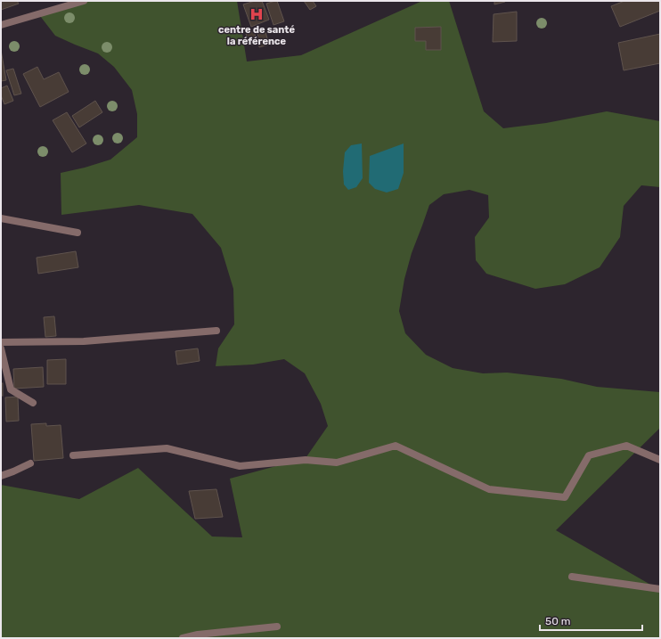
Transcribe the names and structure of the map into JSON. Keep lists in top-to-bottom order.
{
  "places": {
    "hospital": ["centre de santé la référence"]
  },
  "scale_bar": "50 m"
}
